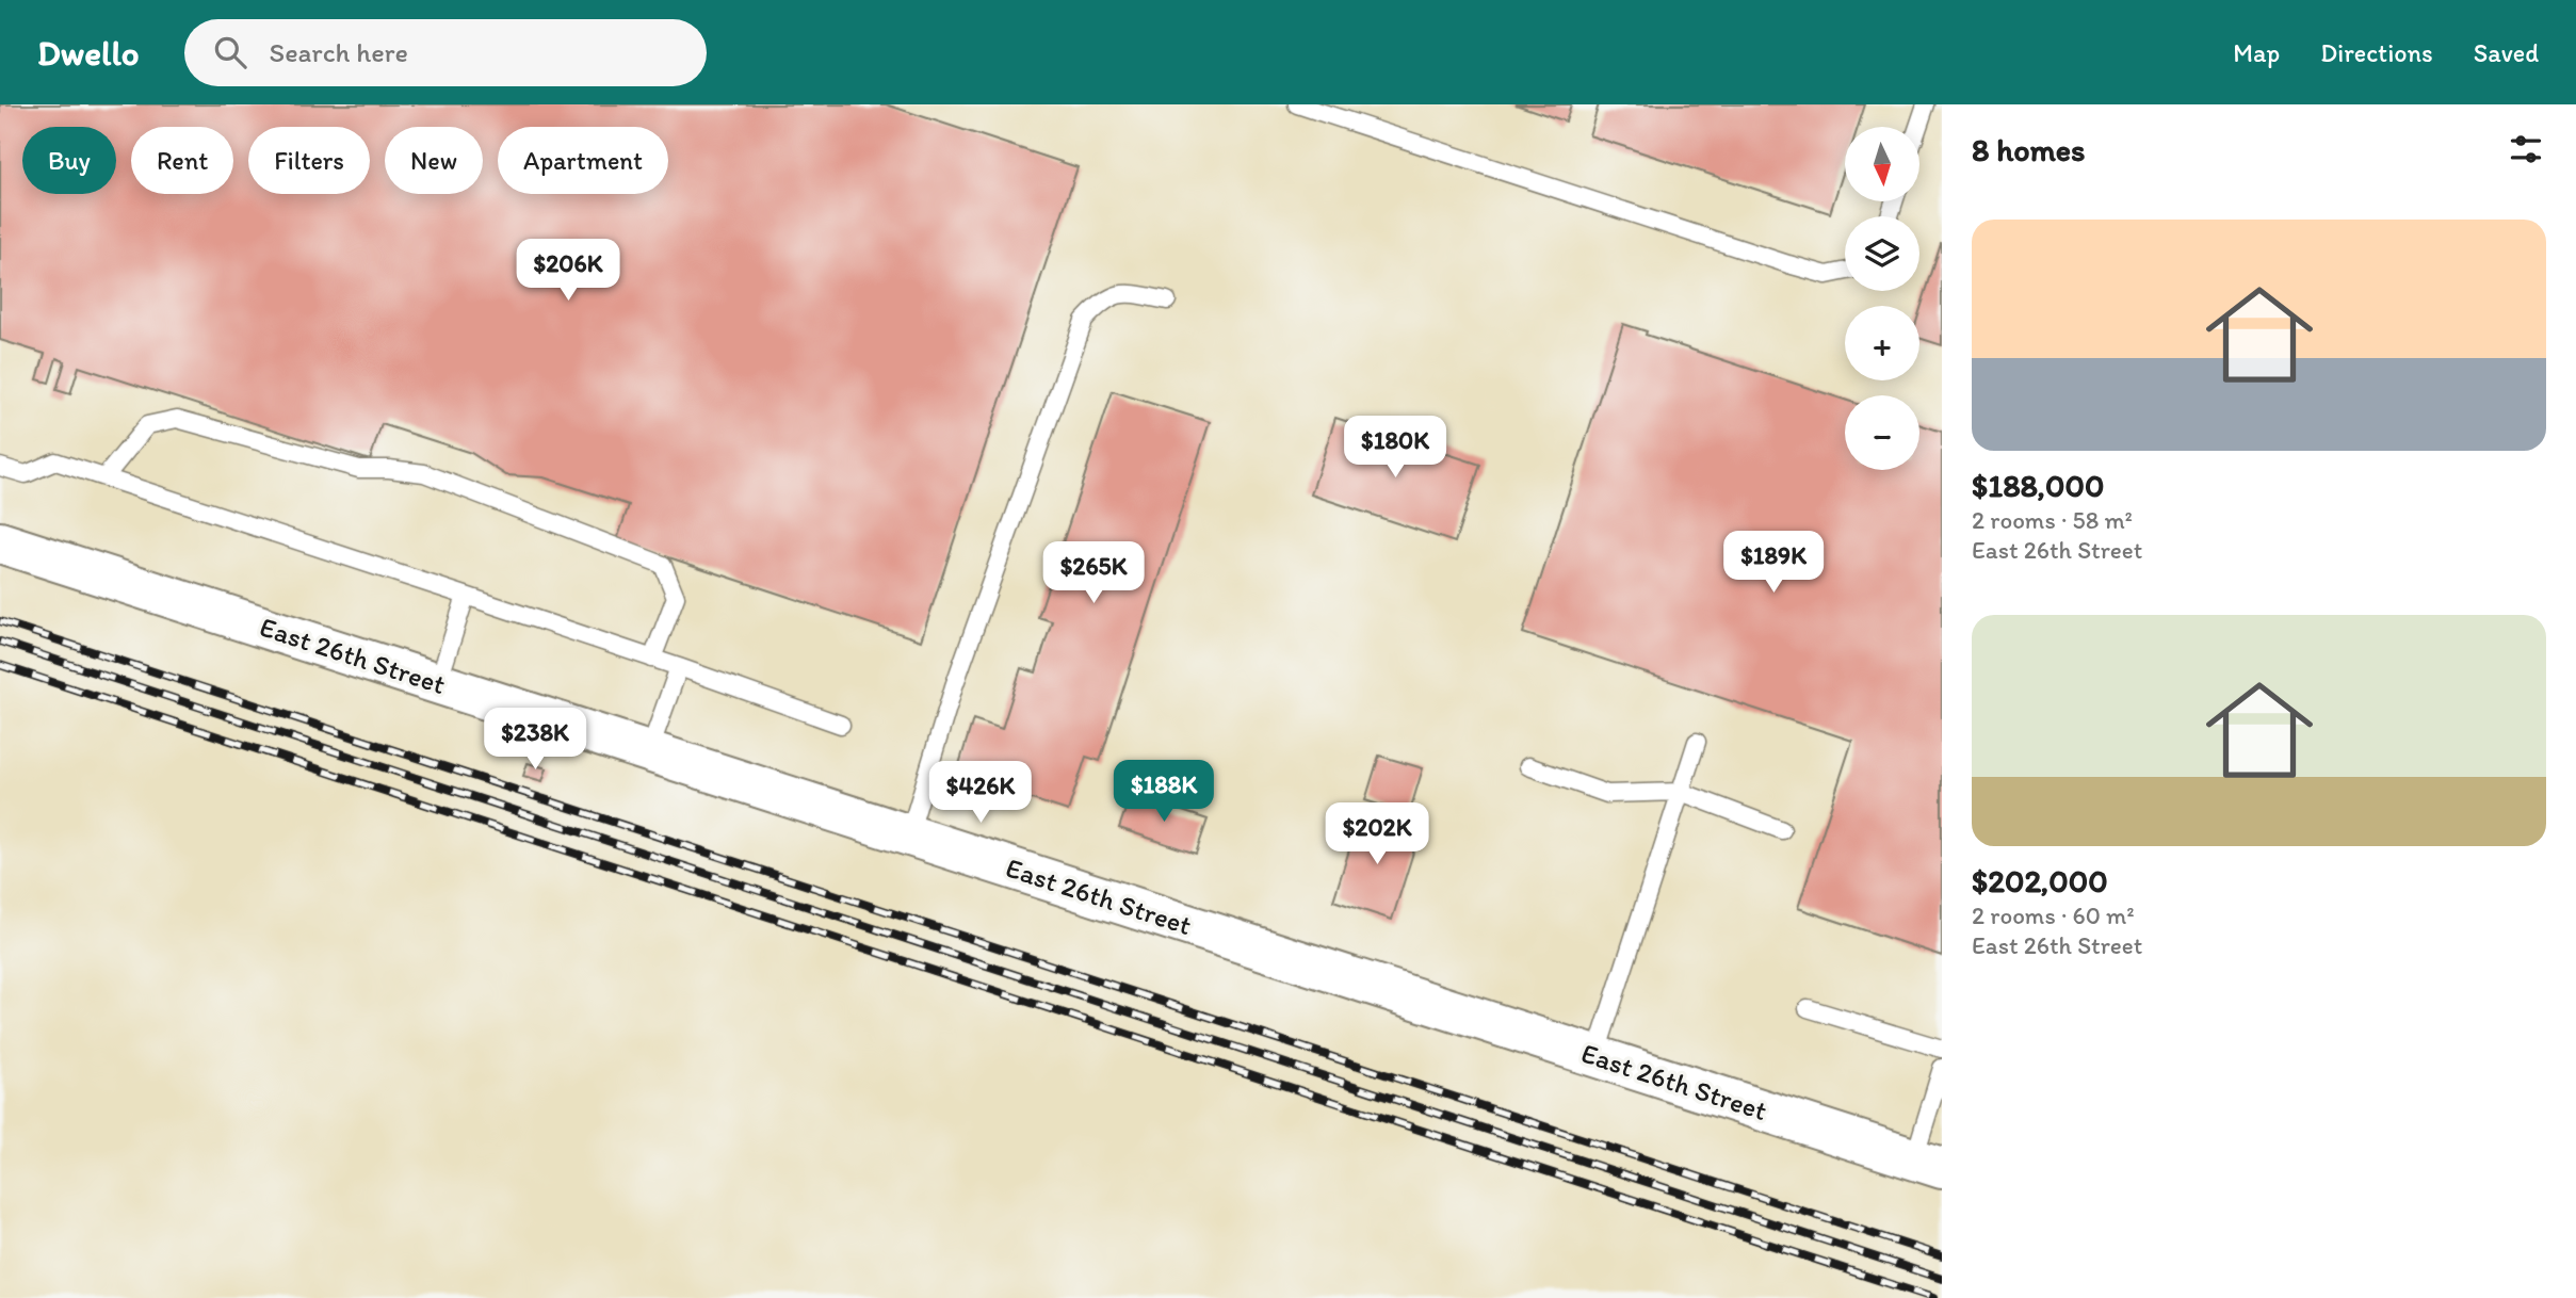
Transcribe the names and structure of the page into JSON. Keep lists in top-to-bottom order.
{
  "streets": {
    "street": ["East 26th Street"]
  },
  "north": "bottom",
  "page": {
    "header": "Dwello",
    "search": "Search here",
    "nav": ["Map", "Directions", "Saved"],
    "heading": "8 homes",
    "map_buttons": ["+", "−"],
    "chip": [
      "Buy",
      "Rent",
      "Filters",
      "New",
      "Apartment"
    ],
    "list": [
      {
        "name": "$188,000",
        "note": "2 rooms · 58 m² · East 26th Street"
      },
      {
        "name": "$202,000",
        "note": "2 rooms · 60 m² · East 26th Street"
      }
    ],
    "price": [
      "$206K",
      "$180K",
      "$189K",
      "$265K",
      "$238K",
      "$188K",
      "$426K",
      "$202K"
    ]
  }
}
